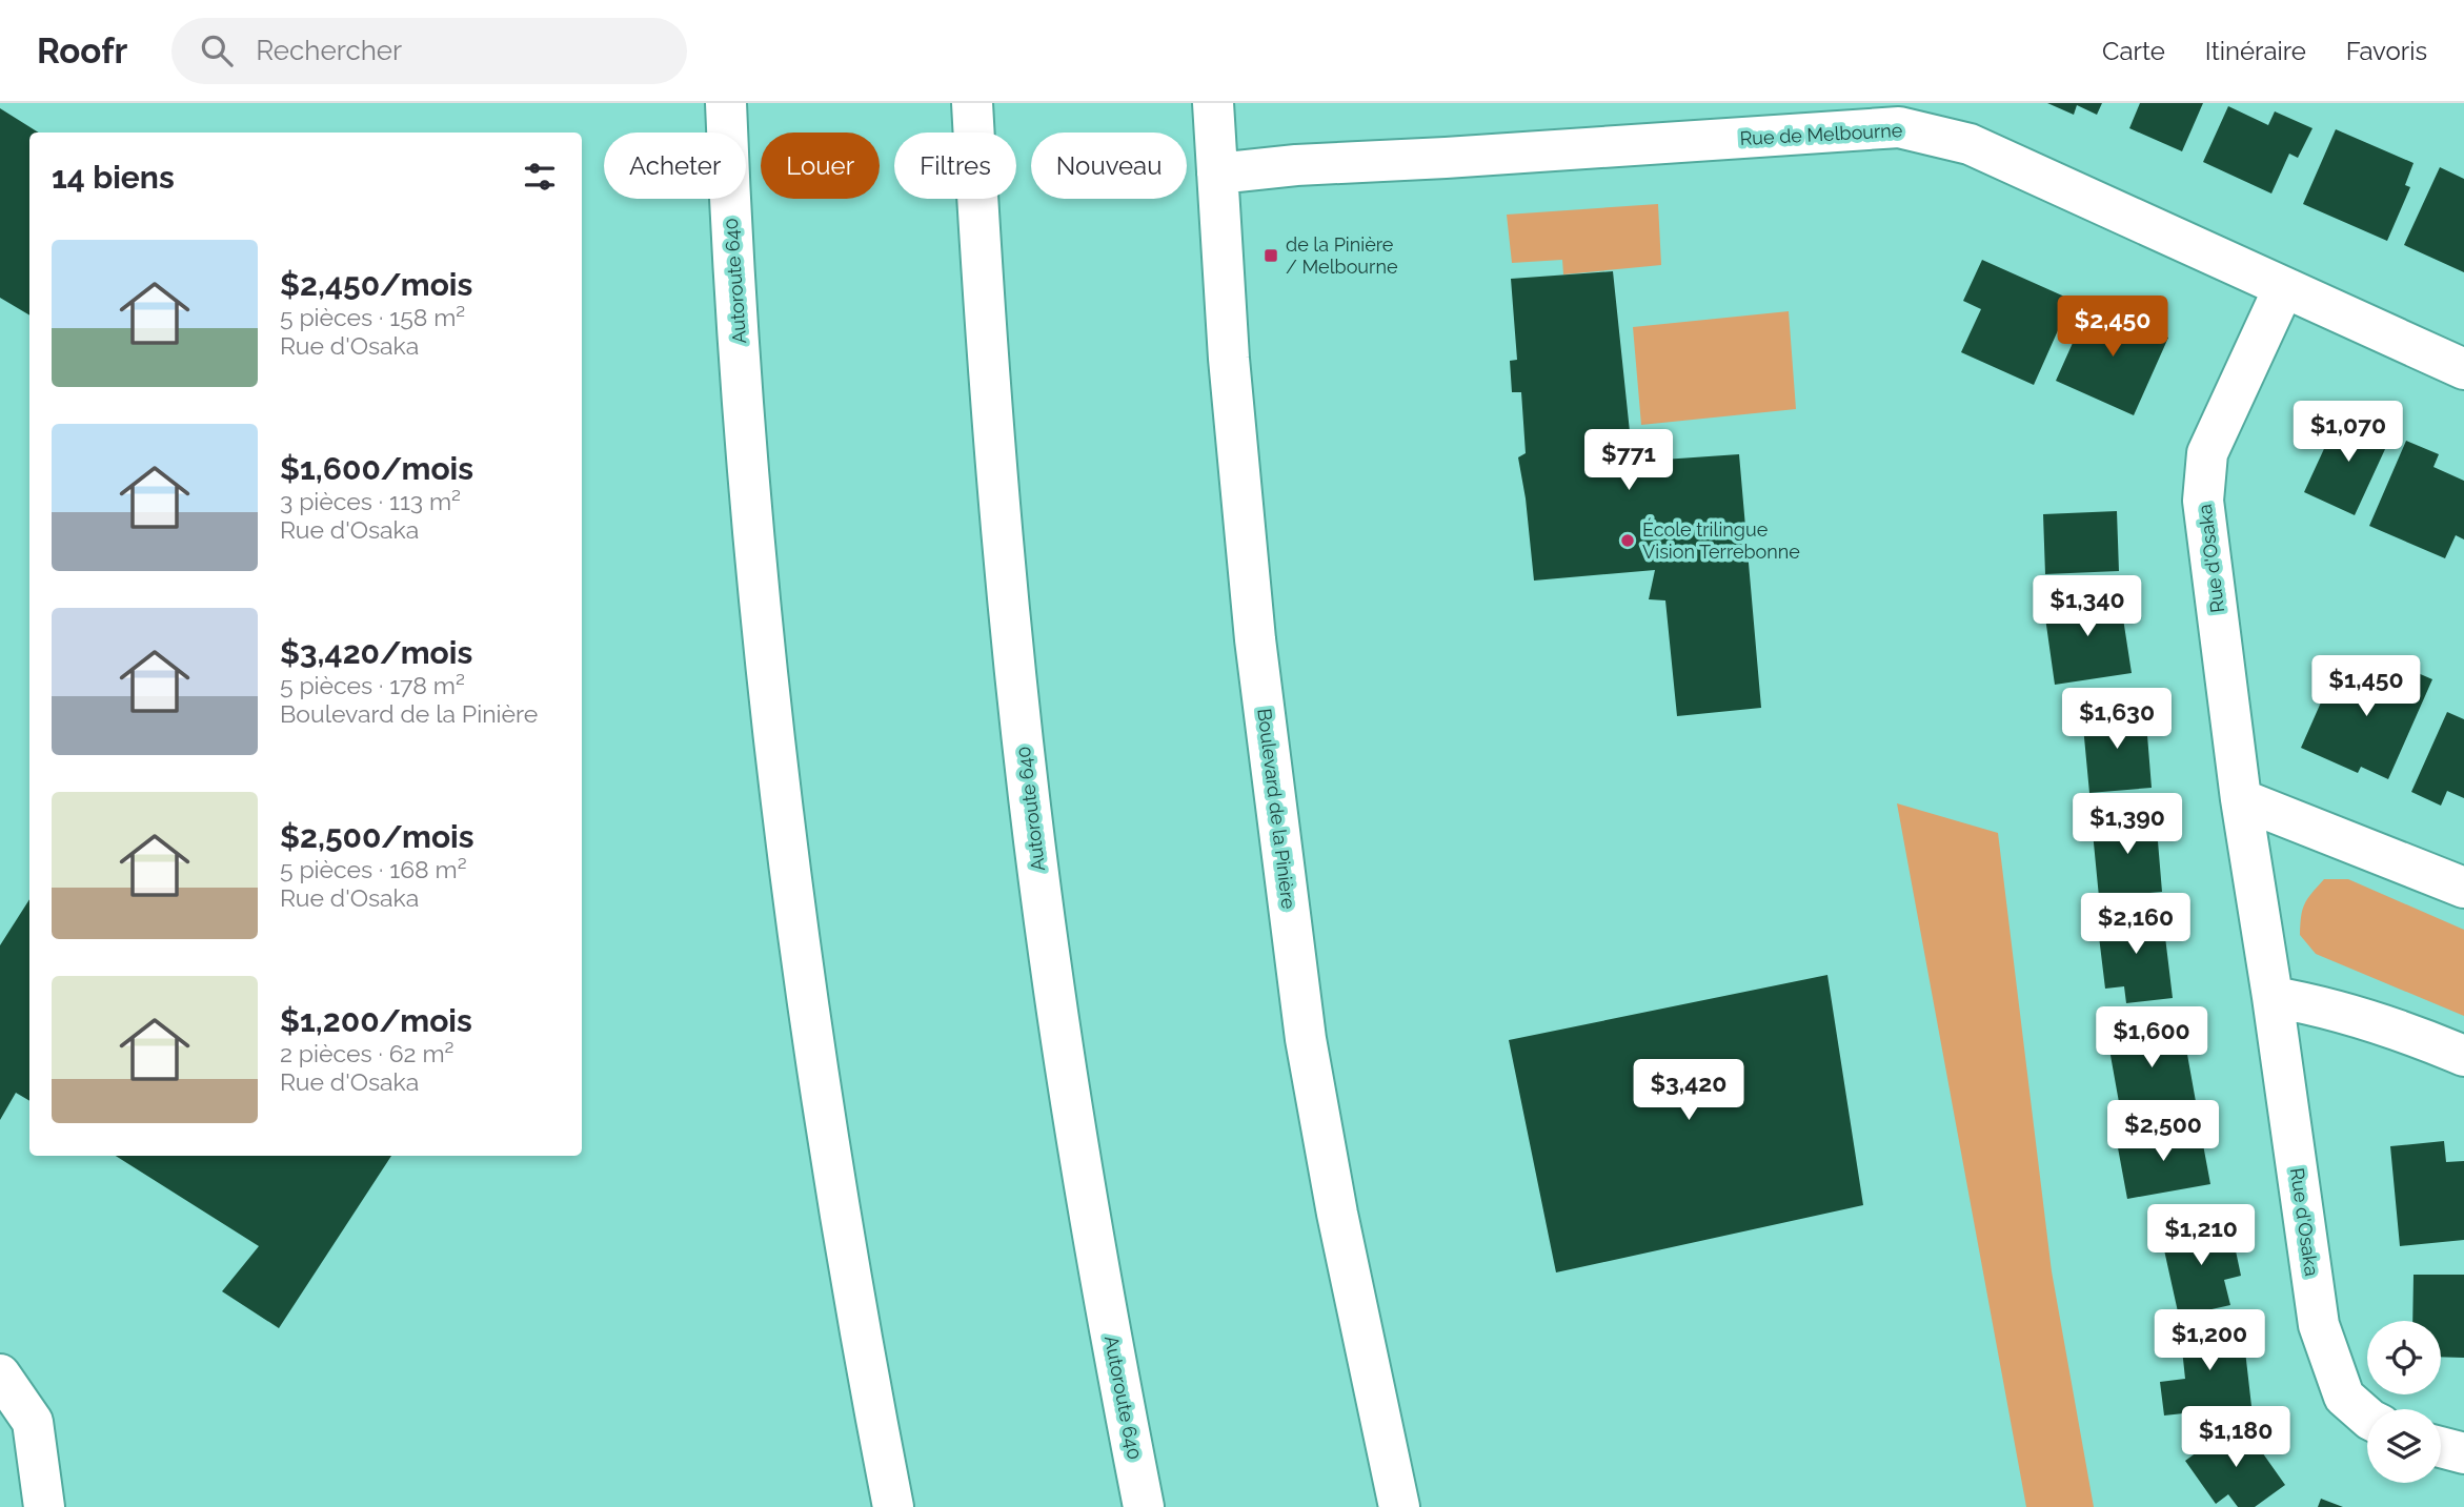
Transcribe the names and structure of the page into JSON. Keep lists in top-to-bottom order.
{
  "streets": {
    "main road": [
      "Rue de Melbourne",
      "Autoroute 640",
      "Rue d'Osaka",
      "Boulevard de la Pinière"
    ]
  },
  "crossings": [
    ["Rue de Melbourne", "Rue d'Osaka"],
    ["Rue de Melbourne", "Boulevard de la Pinière"]
  ],
  "places": {
    "transit": ["de la Pinière / Melbourne"],
    "other": ["École trilingue Vision Terrebonne"]
  },
  "page": {
    "header": "Roofr",
    "search": "Rechercher",
    "nav": ["Carte", "Itinéraire", "Favoris"],
    "chip": [
      "Acheter",
      "Louer",
      "Filtres",
      "Nouveau"
    ],
    "heading": "14 biens",
    "list": [
      {
        "name": "$2,450/mois",
        "note": "5 pièces · 158 m² · Rue d'Osaka"
      },
      {
        "name": "$1,600/mois",
        "note": "3 pièces · 113 m² · Rue d'Osaka"
      },
      {
        "name": "$3,420/mois",
        "note": "5 pièces · 178 m² · Boulevard de la Pinière"
      },
      {
        "name": "$2,500/mois",
        "note": "5 pièces · 168 m² · Rue d'Osaka"
      },
      {
        "name": "$1,200/mois",
        "note": "2 pièces · 62 m² · Rue d'Osaka"
      }
    ],
    "price": [
      "$2,450",
      "$1,070",
      "$771",
      "$1,340",
      "$1,450",
      "$1,630",
      "$1,390",
      "$2,160",
      "$1,600",
      "$3,420",
      "$2,500",
      "$1,210",
      "$1,200",
      "$1,180"
    ]
  }
}
